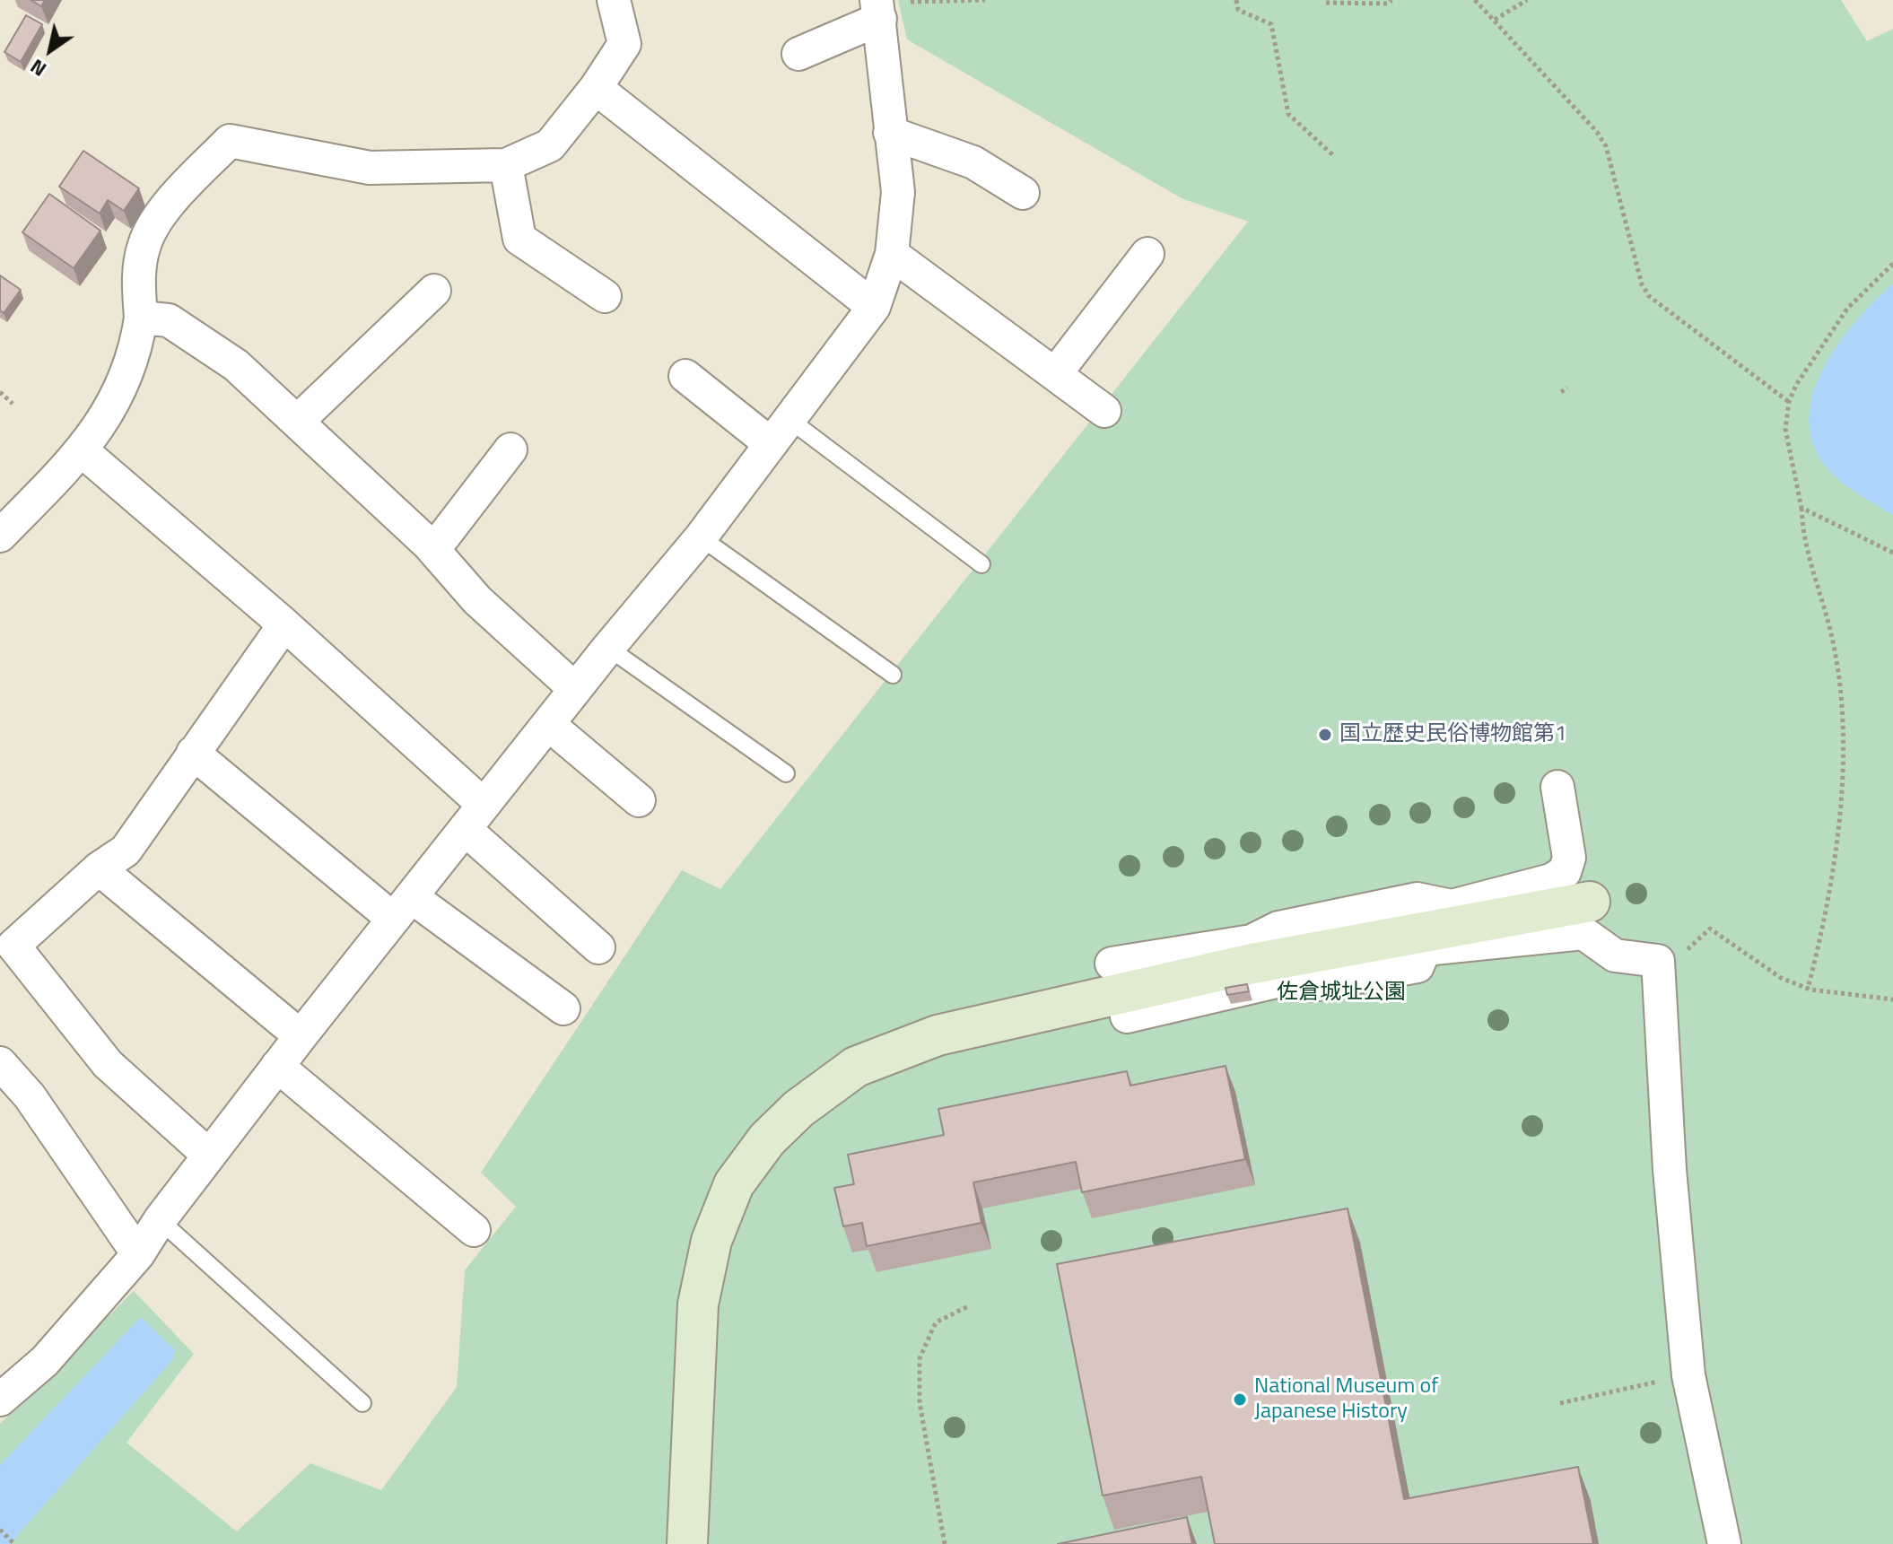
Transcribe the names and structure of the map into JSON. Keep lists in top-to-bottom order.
{
  "parks": ["佐倉城址公園"],
  "places": ["国立歴史民俗博物館第1", "National Museum of Japanese History"],
  "north": "bottom left"
}
